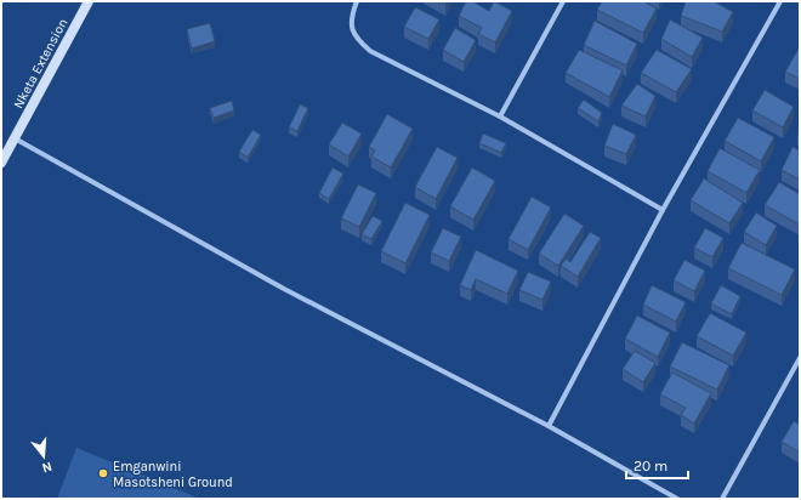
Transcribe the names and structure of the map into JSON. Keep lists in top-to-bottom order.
{
  "streets": {
    "street": ["Nketa Extension"]
  },
  "places": ["Emganwini Masotsheni Ground"],
  "scale_bar": "20 m",
  "north": "bottom"
}
